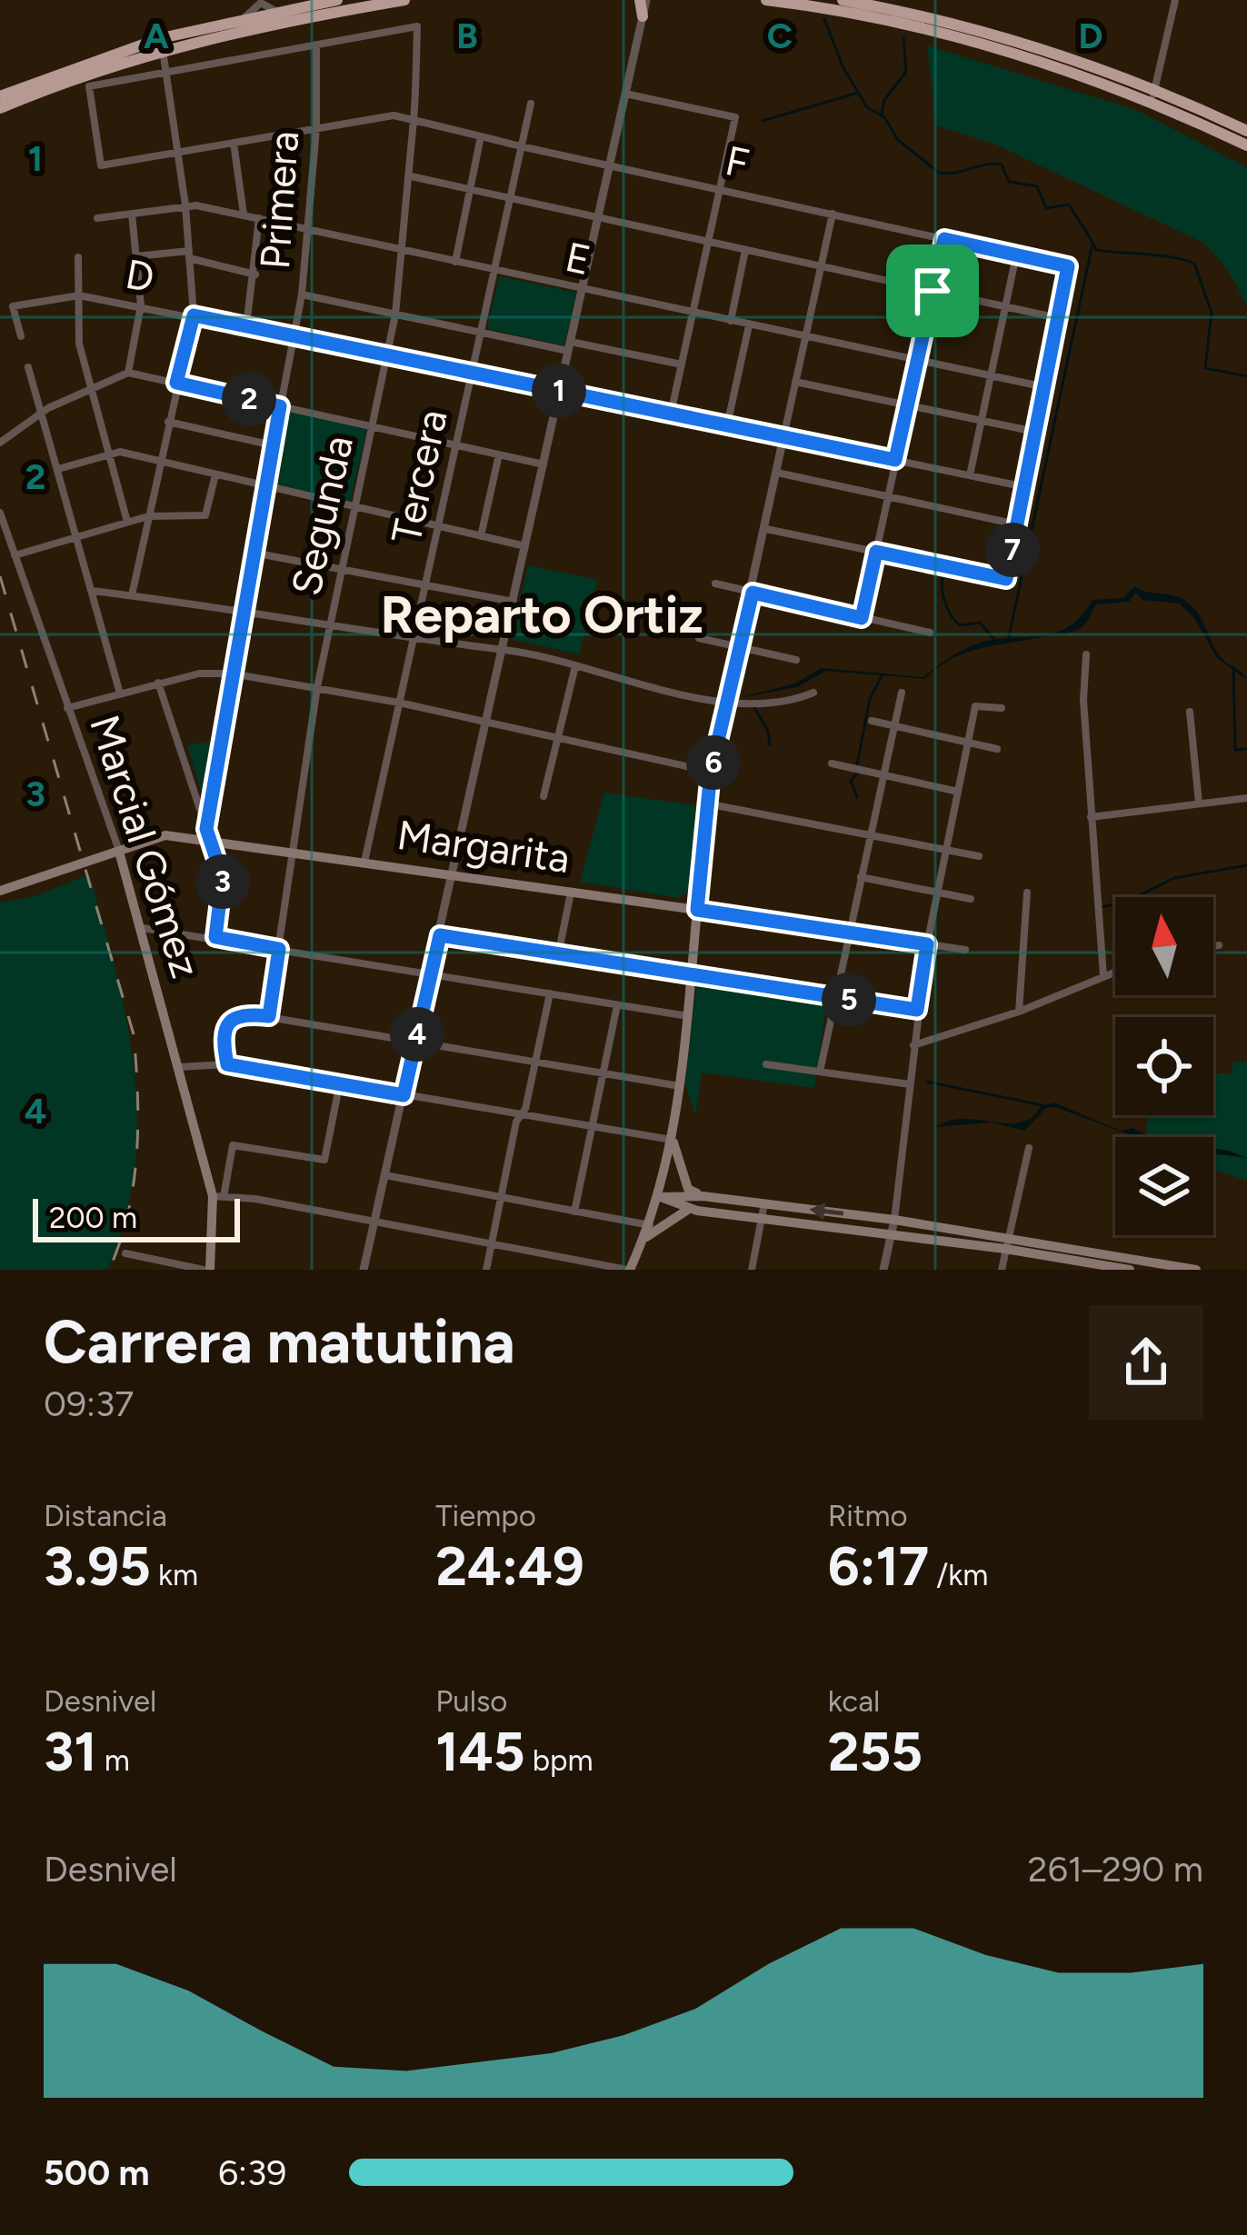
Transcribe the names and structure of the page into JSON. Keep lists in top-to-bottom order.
{
  "streets": {
    "main road": ["Marcial Gómez", "Margarita"],
    "street": [
      "F",
      "Primera",
      "E",
      "D",
      "Tercera",
      "Segunda"
    ]
  },
  "crossings": [
    ["F", "Primera"],
    ["F", "Tercera"],
    ["F", "Segunda"],
    ["Primera", "E"],
    ["Primera", "D"],
    ["Primera", "Segunda"],
    ["Primera", "Margarita"],
    ["E", "Tercera"],
    ["E", "Segunda"],
    ["D", "Tercera"],
    ["D", "Segunda"],
    ["Tercera", "Margarita"],
    ["Segunda", "Margarita"],
    ["Marcial Gómez", "Margarita"]
  ],
  "districts": ["Reparto Ortiz"],
  "scale_bar": "200 m",
  "north": "top",
  "page": {
    "pins": [
      "1",
      "2",
      "7",
      "6",
      "3",
      "5",
      "4"
    ],
    "scale": "200 m",
    "heading": ["Carrera matutina", "09:37"],
    "stats": [
      ["Distancia", "3.95 km"],
      ["Tiempo", "24:49"],
      ["Ritmo", "6:17 /km"],
      ["Desnivel", "31 m"],
      ["Pulso", "145 bpm"],
      ["kcal", "255"]
    ],
    "chart": ["Desnivel", "261–290 m"],
    "list": [
      {
        "name": "500 m",
        "note": "6:39"
      }
    ]
  },
  "grid": {
    "columns": [
      "A",
      "B",
      "C",
      "D"
    ],
    "rows": [
      "1",
      "2",
      "3",
      "4"
    ]
  }
}
